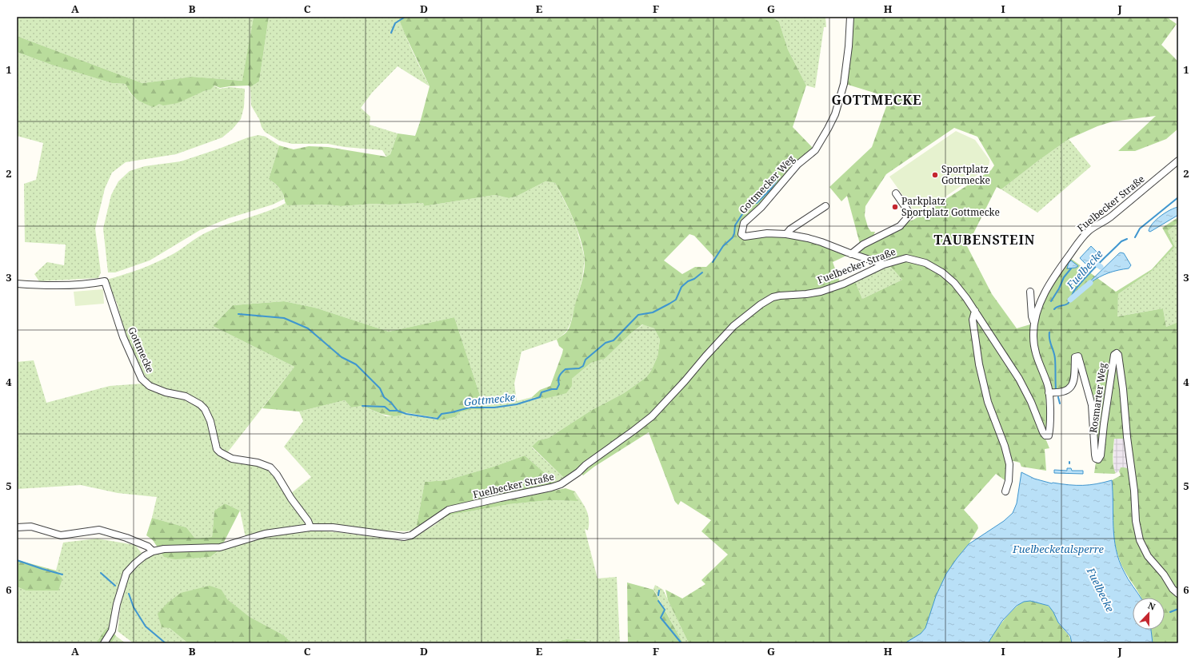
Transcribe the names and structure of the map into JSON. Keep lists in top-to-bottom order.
{
  "streets": {
    "street": [
      "Gottmecker Weg",
      "Fuelbecker Straße",
      "Gottmecke",
      "Rosmarter Weg"
    ]
  },
  "crossings": [
    ["Gottmecker Weg", "Fuelbecker Straße"],
    ["Fuelbecker Straße", "Gottmecke"],
    ["Fuelbecker Straße", "Rosmarter Weg"]
  ],
  "districts": ["GOTTMECKE", "TAUBENSTEIN"],
  "water": ["Fuelbecke", "Gottmecke", "Fuelbecketalsperre"],
  "places": ["Sportplatz Gottmecke", "Parkplatz Sportplatz Gottmecke"],
  "north": "top",
  "grid": {
    "columns": [
      "A",
      "B",
      "C",
      "D",
      "E",
      "F",
      "G",
      "H",
      "I",
      "J"
    ],
    "rows": [
      "1",
      "2",
      "3",
      "4",
      "5",
      "6"
    ]
  }
}
